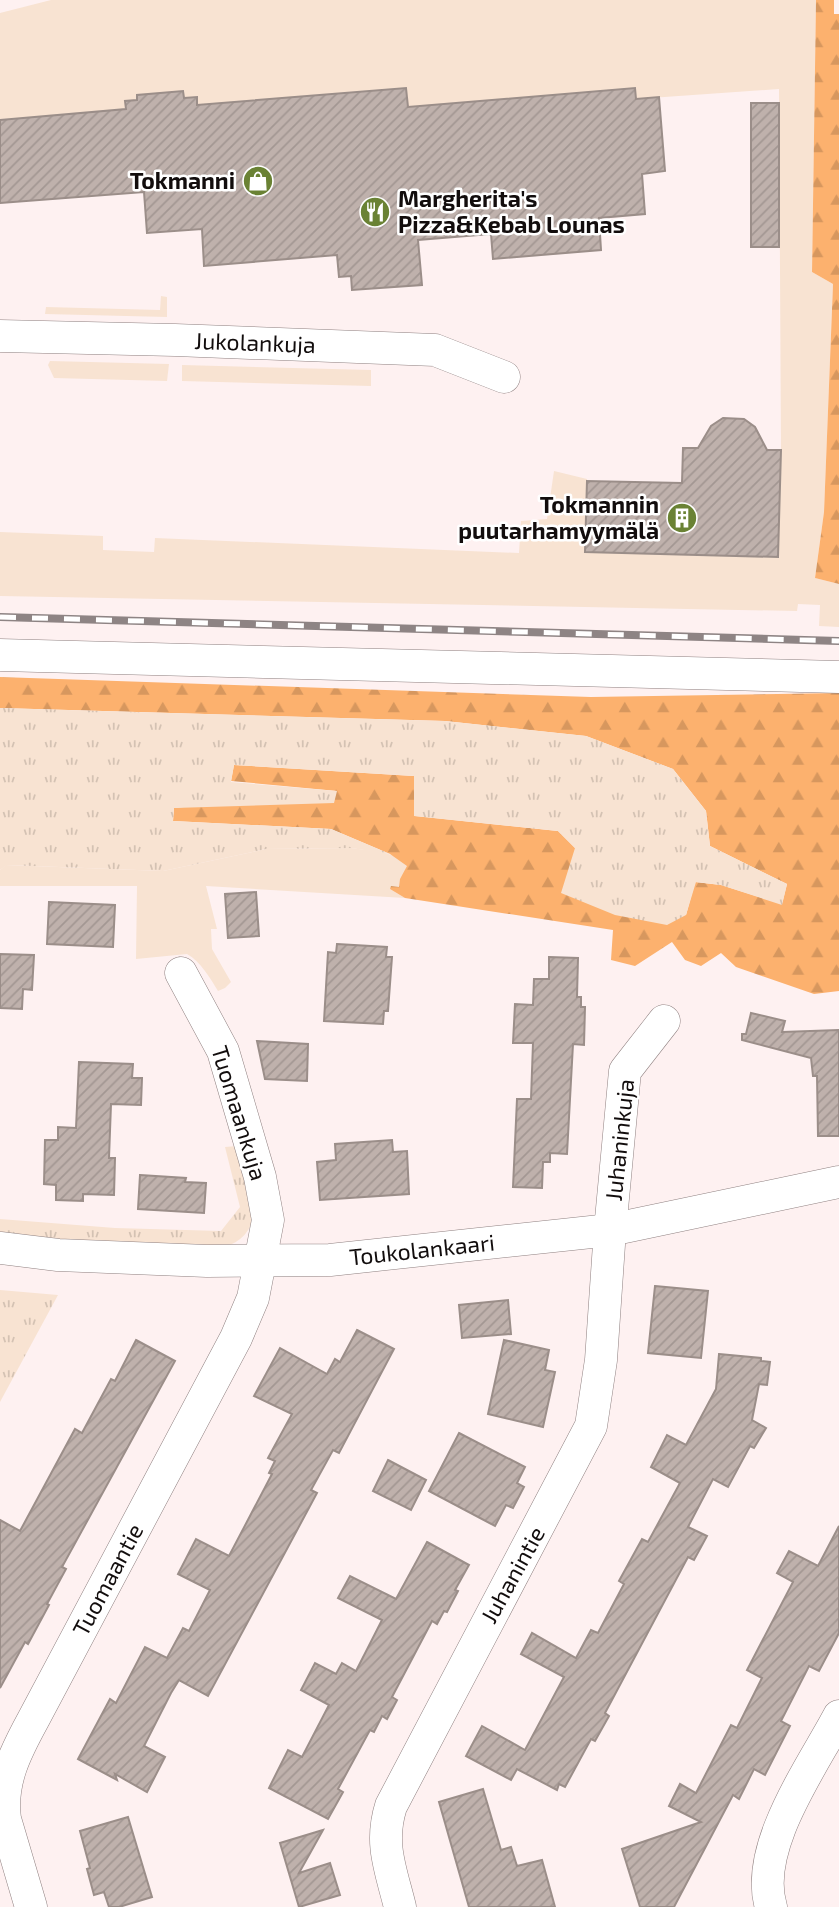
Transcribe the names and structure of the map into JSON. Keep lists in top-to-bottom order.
{
  "streets": {
    "street": [
      "Jukolankuja",
      "Tuomaankuja",
      "Juhaninkuja",
      "Toukolankaari",
      "Juhanintie",
      "Tuomaantie"
    ]
  },
  "crossings": [
    ["Tuomaankuja", "Toukolankaari"],
    ["Tuomaankuja", "Tuomaantie"],
    ["Juhaninkuja", "Toukolankaari"],
    ["Juhaninkuja", "Juhanintie"],
    ["Toukolankaari", "Juhanintie"],
    ["Toukolankaari", "Tuomaantie"]
  ],
  "places": {
    "shop": ["Tokmanni"],
    "restaurant": ["Margherita's Pizza&Kebab Lounas"],
    "building": ["Tokmannin puutarhamyymälä"]
  }
}
